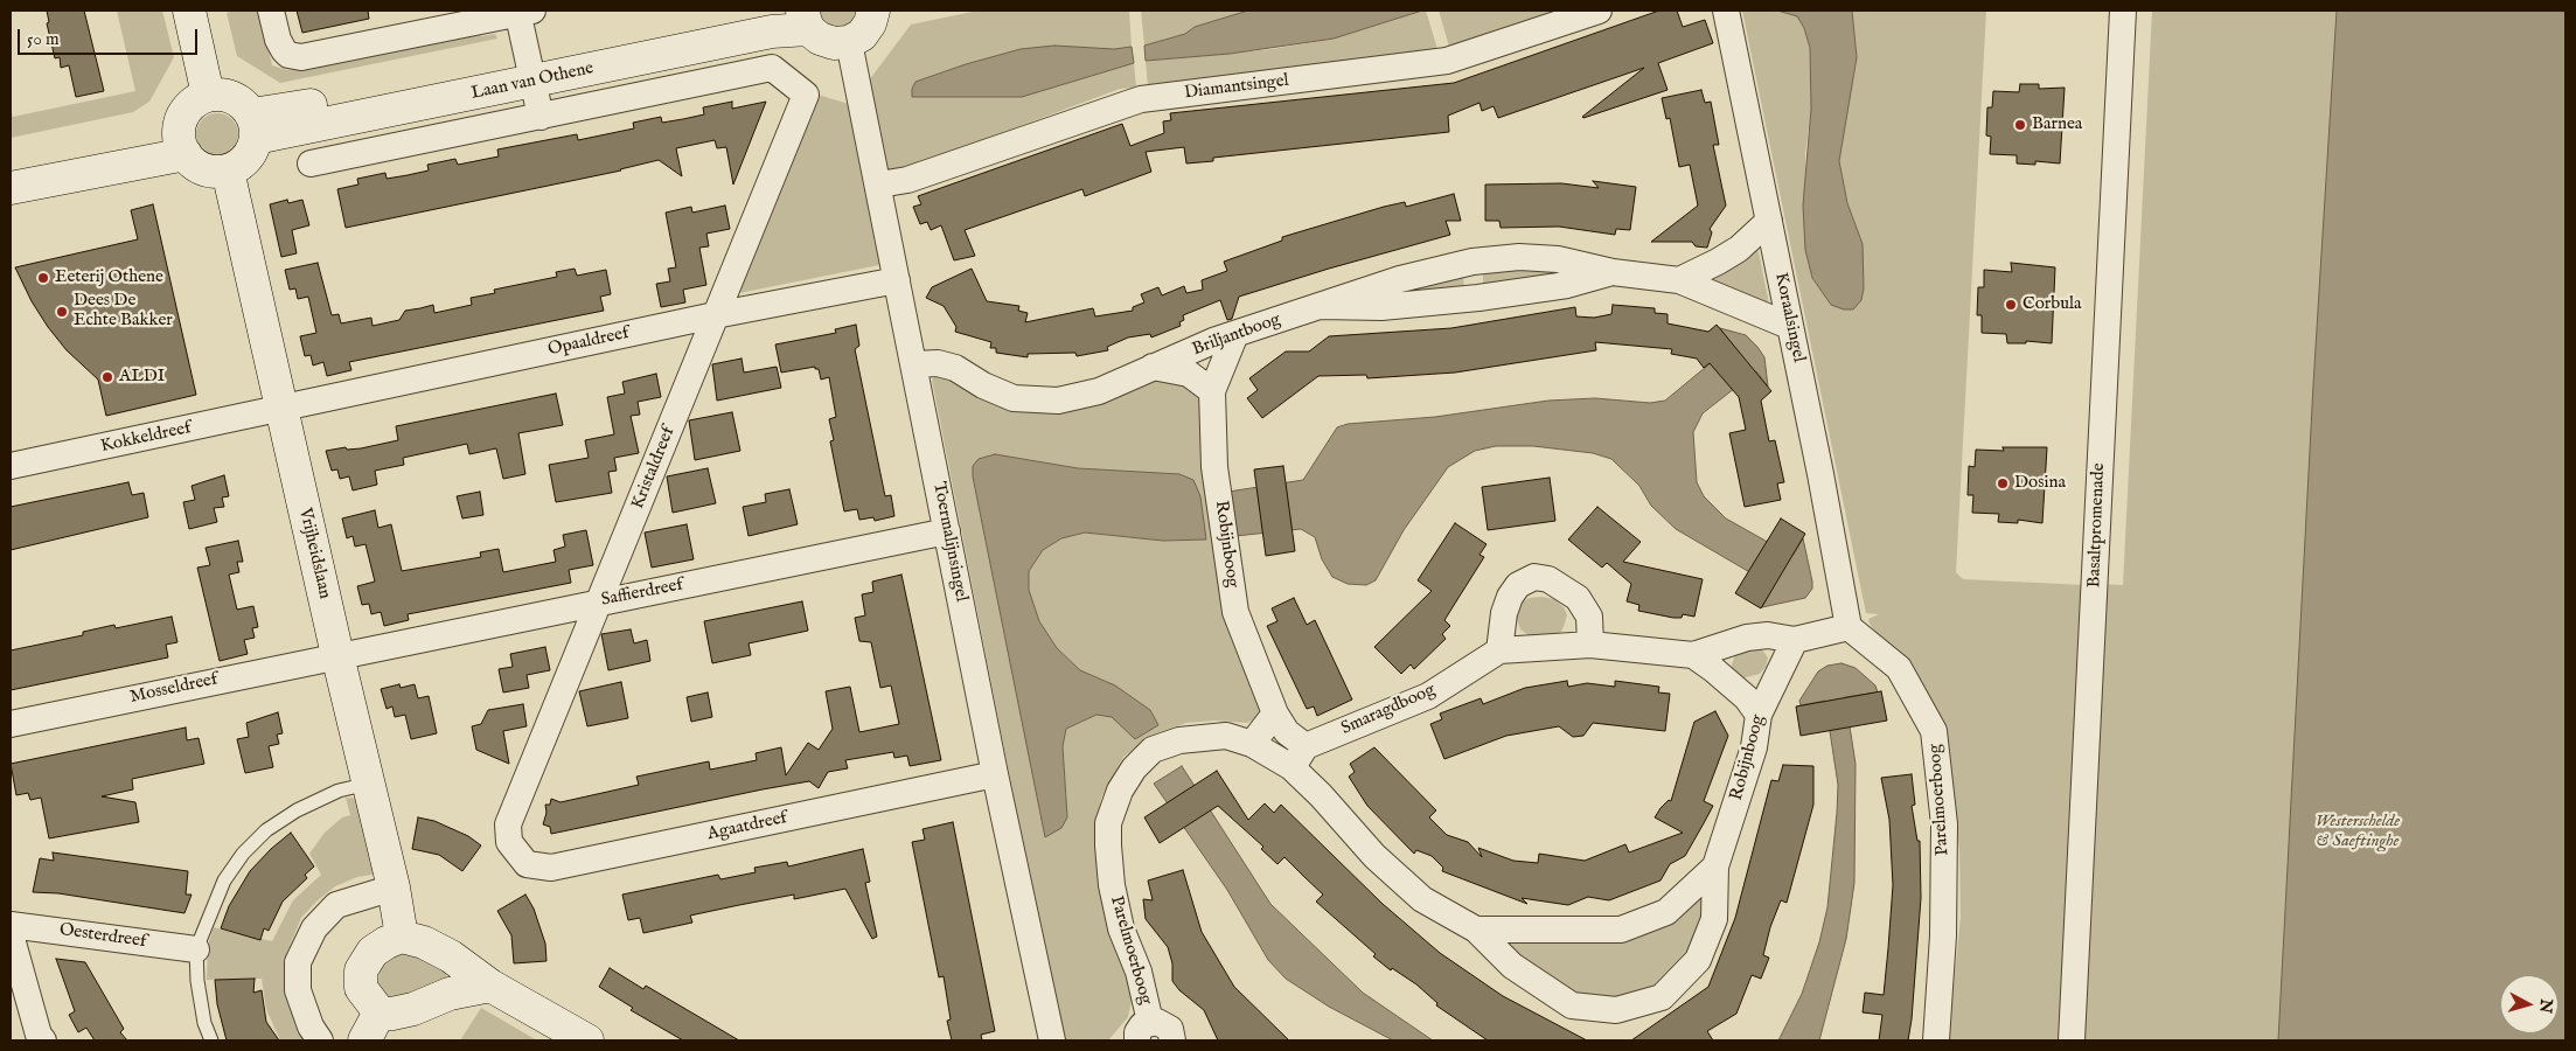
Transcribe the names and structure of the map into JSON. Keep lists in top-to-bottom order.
{
  "streets": {
    "street": [
      "Laan van Othene",
      "Diamantsingel",
      "Koraalsingel",
      "Briljantboog",
      "Opaaldreef",
      "Kokkeldreef",
      "Kristaldreef",
      "Basaltpromenade",
      "Toermalijnsingel",
      "Robijnboog",
      "Vrijheidslaan",
      "Saffierdreef",
      "Mosseldreef",
      "Smaragdboog",
      "Parelmoerboog",
      "Agaatdreef",
      "Oesterdreef"
    ]
  },
  "crossings": [
    ["Laan van Othene", "Kristaldreef"],
    ["Laan van Othene", "Vrijheidslaan"],
    ["Diamantsingel", "Toermalijnsingel"],
    ["Koraalsingel", "Briljantboog"],
    ["Koraalsingel", "Parelmoerboog"],
    ["Briljantboog", "Toermalijnsingel"],
    ["Briljantboog", "Robijnboog"],
    ["Opaaldreef", "Kokkeldreef"],
    ["Opaaldreef", "Kristaldreef"],
    ["Opaaldreef", "Toermalijnsingel"],
    ["Opaaldreef", "Vrijheidslaan"],
    ["Kokkeldreef", "Vrijheidslaan"],
    ["Kristaldreef", "Saffierdreef"],
    ["Kristaldreef", "Agaatdreef"],
    ["Toermalijnsingel", "Saffierdreef"],
    ["Toermalijnsingel", "Agaatdreef"],
    ["Robijnboog", "Smaragdboog"],
    ["Robijnboog", "Parelmoerboog"],
    ["Vrijheidslaan", "Saffierdreef"],
    ["Vrijheidslaan", "Mosseldreef"],
    ["Saffierdreef", "Mosseldreef"],
    ["Smaragdboog", "Parelmoerboog"]
  ],
  "parks": ["Westerschelde & Saeftinghe"],
  "places": [
    "Barnea",
    "Eeterij Othene",
    "Corbula",
    "Dees De Echte Bakker",
    "ALDI",
    "Dosina"
  ],
  "scale_bar": "50 m",
  "north": "right"
}
